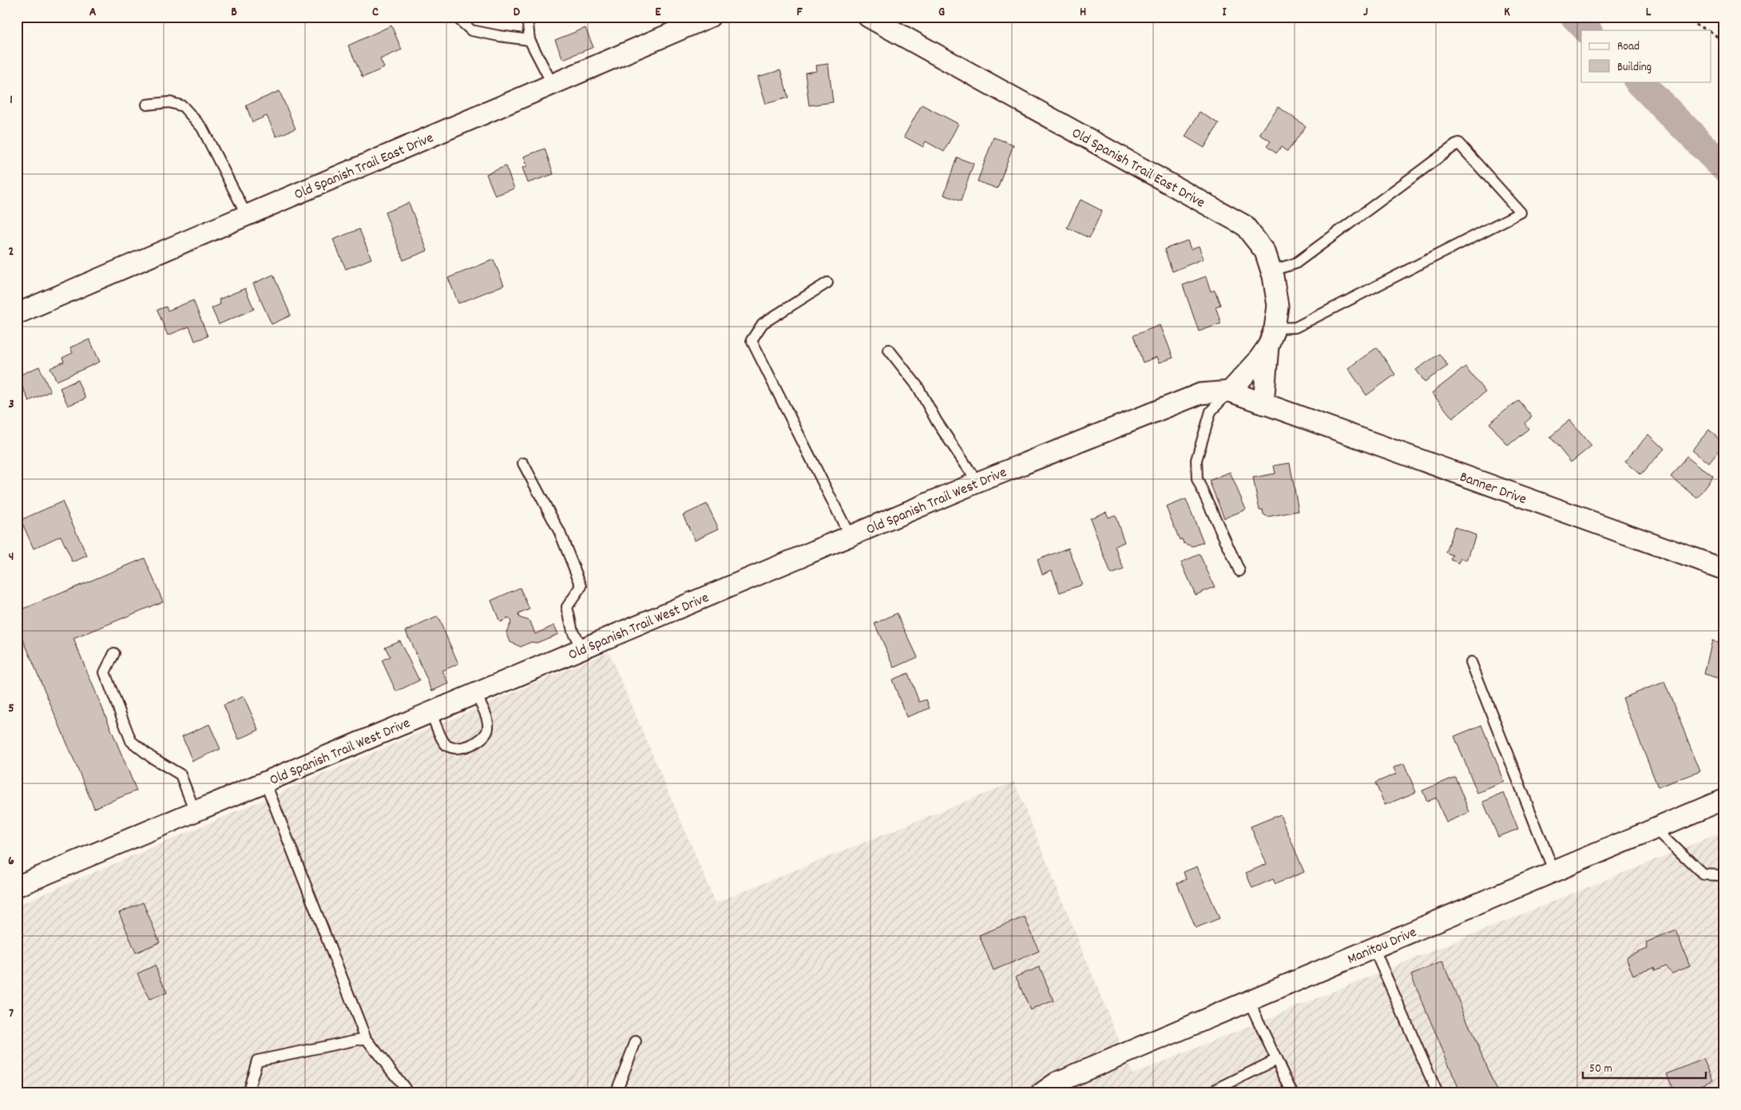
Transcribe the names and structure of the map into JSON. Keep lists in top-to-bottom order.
{
  "streets": {
    "street": [
      "Old Spanish Trail East Drive",
      "Banner Drive",
      "Old Spanish Trail West Drive",
      "Manitou Drive"
    ]
  },
  "crossings": [
    ["Old Spanish Trail East Drive", "Banner Drive"],
    ["Old Spanish Trail East Drive", "Old Spanish Trail West Drive"],
    ["Banner Drive", "Old Spanish Trail West Drive"]
  ],
  "legend": ["Road", "Building"],
  "scale_bar": "50 m",
  "grid": {
    "columns": [
      "A",
      "B",
      "C",
      "D",
      "E",
      "F",
      "G",
      "H",
      "I",
      "J",
      "K",
      "L"
    ],
    "rows": [
      "1",
      "2",
      "3",
      "4",
      "5",
      "6",
      "7"
    ]
  }
}
